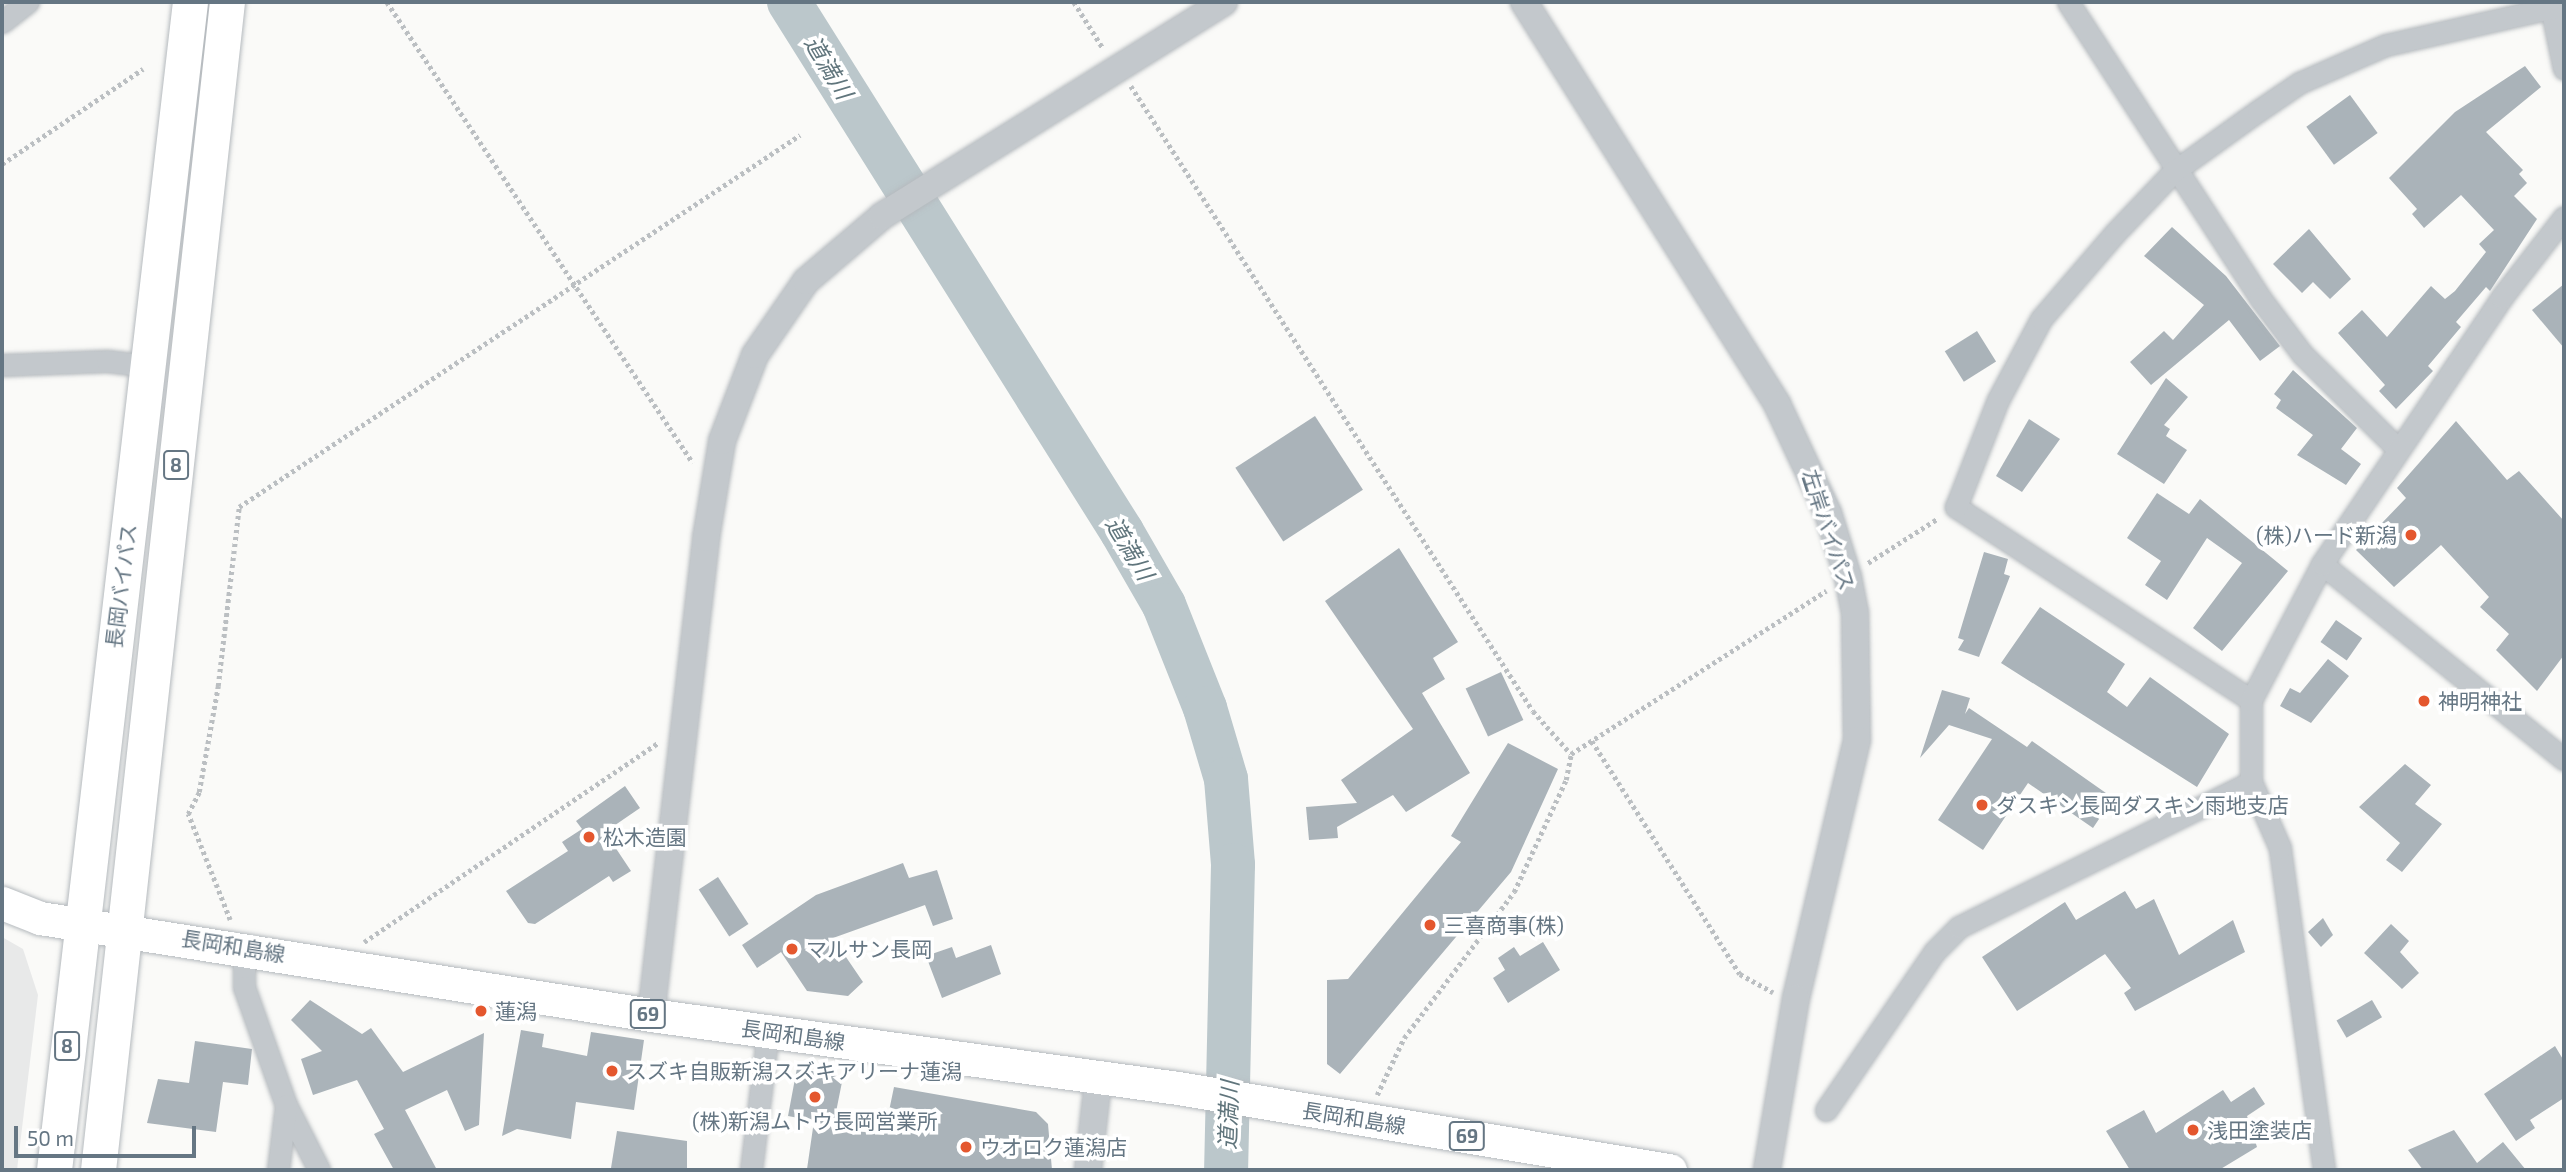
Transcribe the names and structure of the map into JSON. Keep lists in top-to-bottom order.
{
  "streets": {
    "highway": ["8", "長岡バイパス"],
    "main road": ["長岡和島線", "69"],
    "street": ["左岸バイパス"]
  },
  "crossings": [
    ["長岡バイパス", "長岡和島線"]
  ],
  "water": ["道満川"],
  "places": [
    "(株)ハード新潟",
    "神明神社",
    "ダスキン長岡ダスキン雨地支店",
    "松木造園",
    "三喜商事(株)",
    "マルサン長岡",
    "蓮潟",
    "スズキ自販新潟スズキアリーナ蓮潟",
    "(株)新潟ムトウ長岡営業所",
    "浅田塗装店",
    "ウオロク蓮潟店"
  ],
  "scale_bar": "50 m"
}
